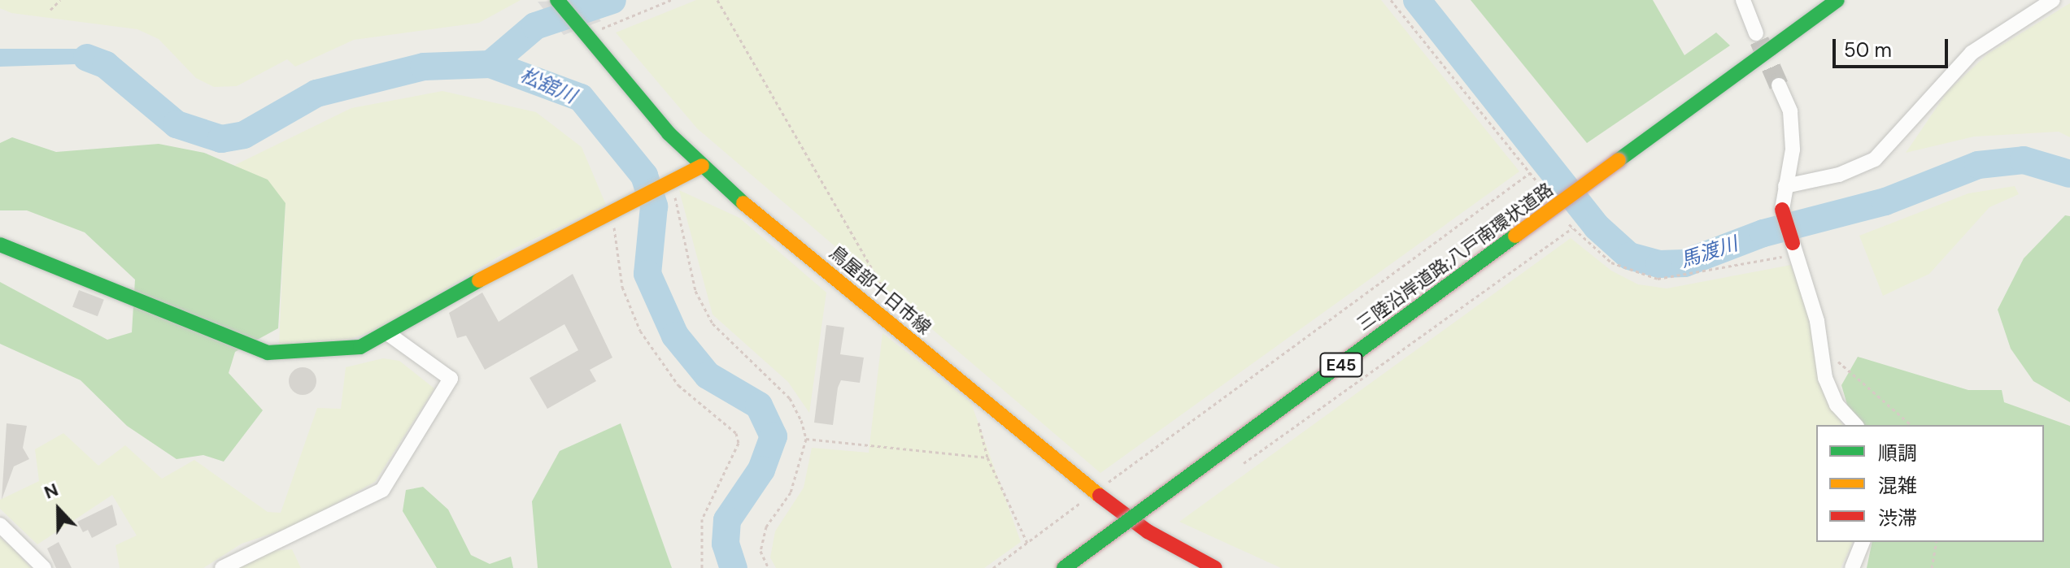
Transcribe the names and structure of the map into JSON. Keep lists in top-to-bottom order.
{
  "streets": {
    "main road": ["三陸沿岸道路;八戸南環状道路", "鳥屋部十日市線", "E45"]
  },
  "water": ["松舘川", "馬渡川"],
  "legend": ["順調", "混雑", "渋滞"],
  "scale_bar": "50 m",
  "north": "top"
}
